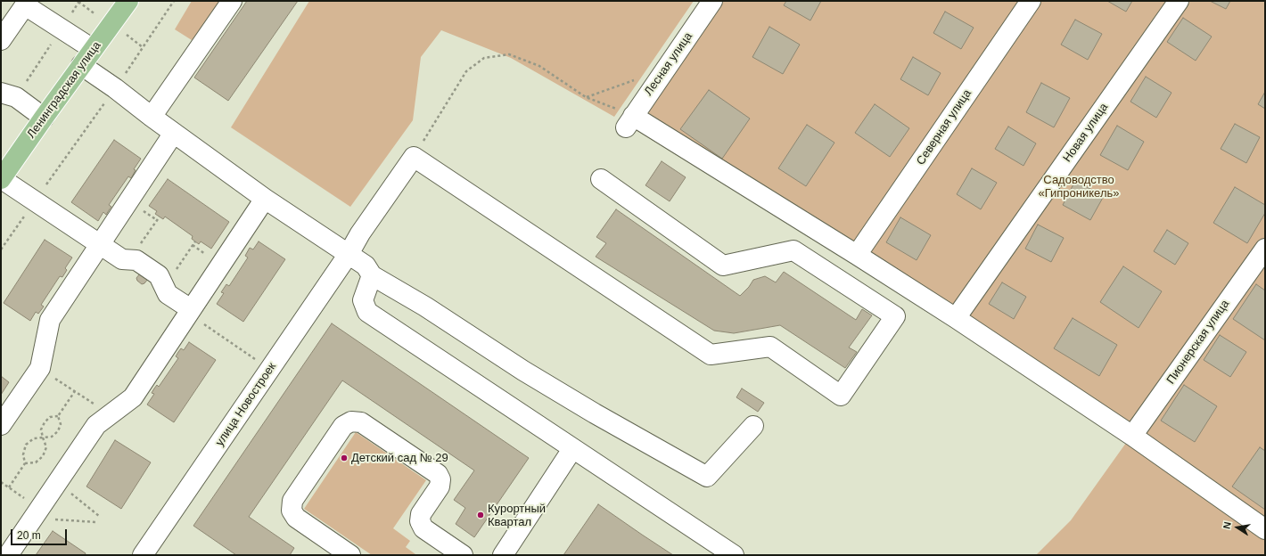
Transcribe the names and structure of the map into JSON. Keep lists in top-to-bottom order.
{
  "streets": {
    "main road": ["Ленинградская улица"],
    "street": [
      "Лесная улица",
      "Северная улица",
      "Новая улица",
      "Пионерская улица",
      "улица Новостроек"
    ]
  },
  "parks": ["Садоводство «Гипроникель»"],
  "places": ["Детский сад № 29", "Курортный Квартал"],
  "scale_bar": "20 m",
  "north": "left"
}
